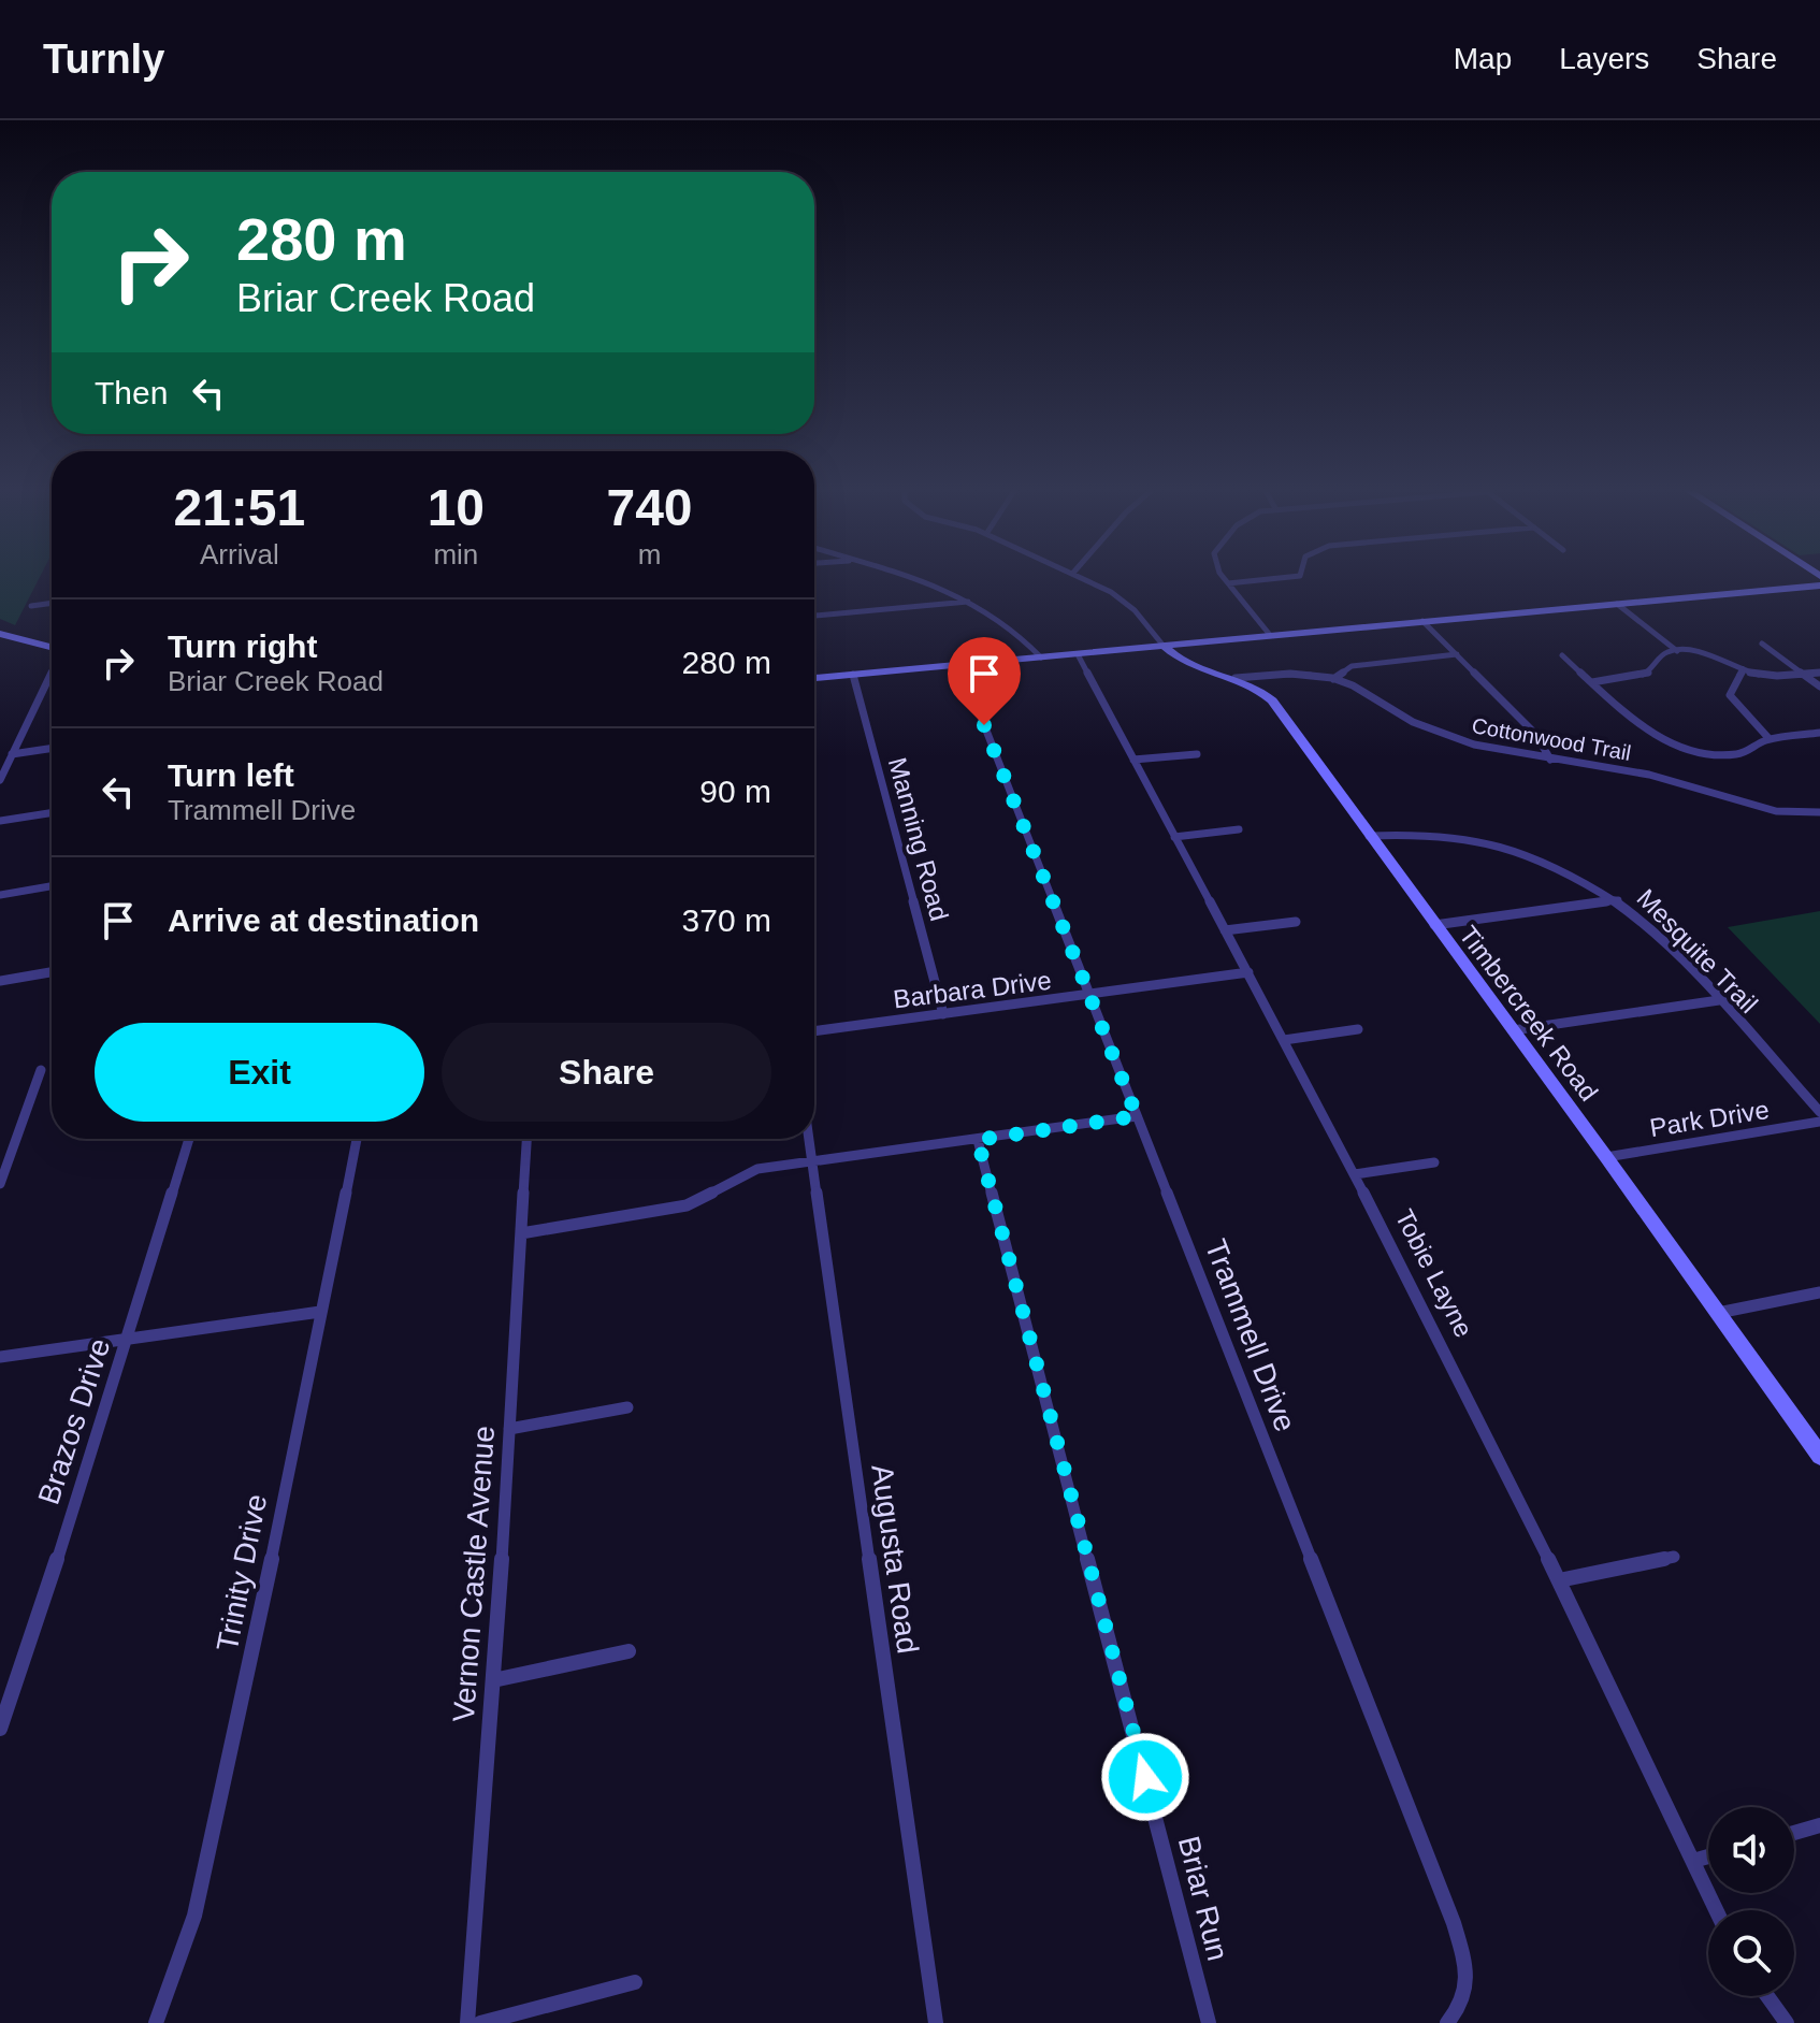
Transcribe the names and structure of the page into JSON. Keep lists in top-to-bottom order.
{
  "streets": {
    "main road": ["Timbercreek Road"],
    "street": [
      "Cottonwood Trail",
      "Manning Road",
      "Mesquite Trail",
      "Barbara Drive",
      "Park Drive",
      "Tobie Layne",
      "Trammell Drive",
      "Brazos Drive",
      "Augusta Road",
      "Trinity Drive",
      "Vernon Castle Avenue",
      "Briar Run"
    ]
  },
  "crossings": [
    ["Cottonwood Trail", "Timbercreek Road"],
    ["Manning Road", "Barbara Drive"],
    ["Mesquite Trail", "Timbercreek Road"],
    ["Barbara Drive", "Tobie Layne"],
    ["Barbara Drive", "Trammell Drive"],
    ["Timbercreek Road", "Park Drive"]
  ],
  "page": {
    "header": "Turnly",
    "nav": ["Map", "Layers", "Share"],
    "turn": ["280 m", "Briar Creek Road"],
    "then": "Then",
    "eta": [
      "21:51",
      "Arrival",
      "10",
      "min",
      "740",
      "m"
    ],
    "list": [
      {
        "name": "Turn right",
        "note": "Briar Creek Road",
        "value": "280 m"
      },
      {
        "name": "Turn left",
        "note": "Trammell Drive",
        "value": "90 m"
      },
      {
        "name": "Arrive at destination",
        "value": "370 m"
      }
    ],
    "buttons": ["Exit", "Share"]
  }
}
